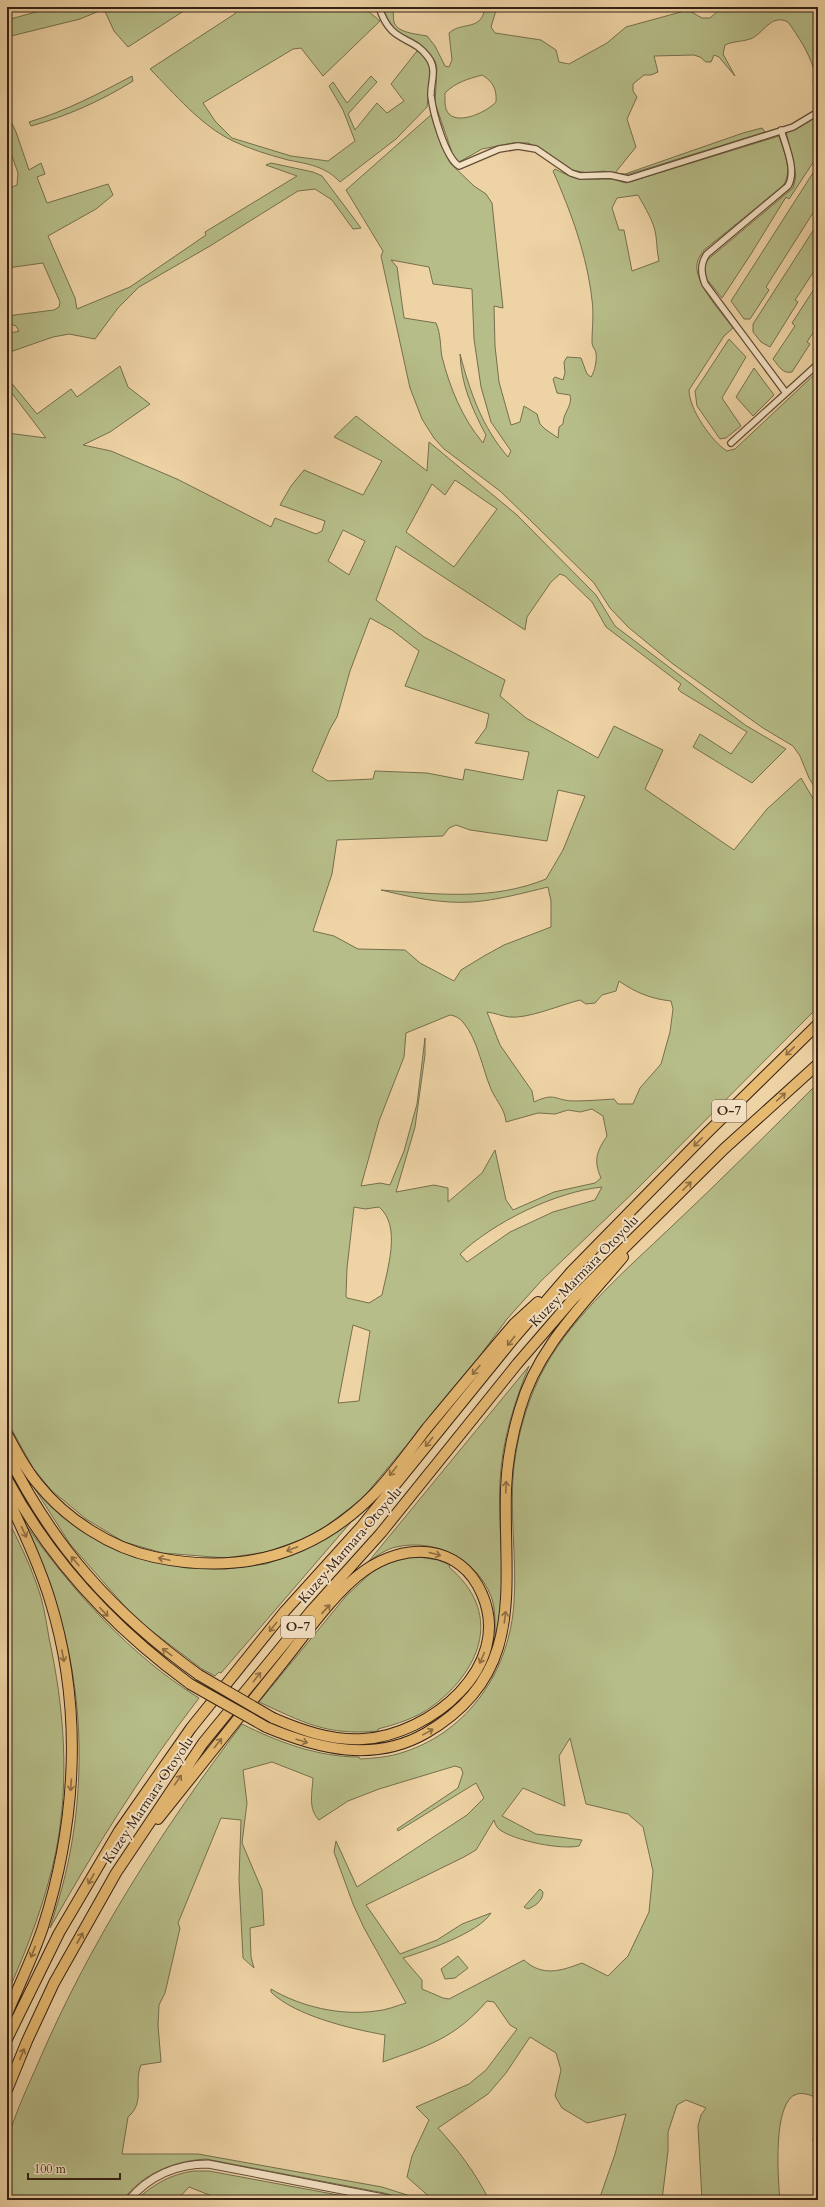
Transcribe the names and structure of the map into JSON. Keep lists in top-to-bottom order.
{
  "streets": {
    "highway": ["O-7", "Kuzey Marmara Otoyolu"]
  },
  "crossings": [
    ["O-7", "Kuzey Marmara Otoyolu"]
  ],
  "scale_bar": "100 m"
}
